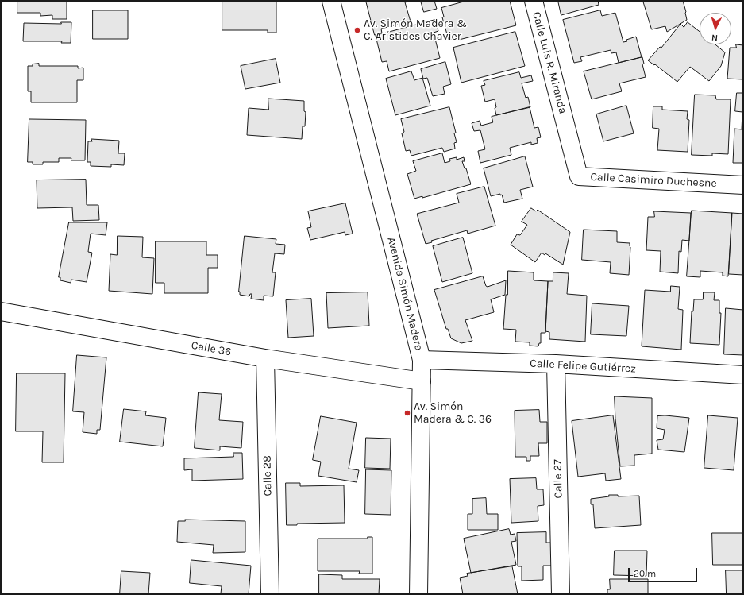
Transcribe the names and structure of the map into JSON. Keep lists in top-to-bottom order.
{
  "streets": {
    "street": [
      "Calle Luis R. Miranda",
      "Calle Casimiro Duchesne",
      "Avenida Simón Madera",
      "Calle 36",
      "Calle Felipe Gutiérrez",
      "Calle 28",
      "Calle 27"
    ]
  },
  "crossings": [
    ["Calle Luis R. Miranda", "Calle Casimiro Duchesne"],
    ["Avenida Simón Madera", "Calle 36"],
    ["Avenida Simón Madera", "Calle Felipe Gutiérrez"],
    ["Calle 36", "Calle 28"],
    ["Calle Felipe Gutiérrez", "Calle 27"]
  ],
  "places": ["Av. Simón Madera & C. Arístides Chavier", "Av. Simón Madera & C. 36"],
  "scale_bar": "20 m",
  "north": "bottom"
}
